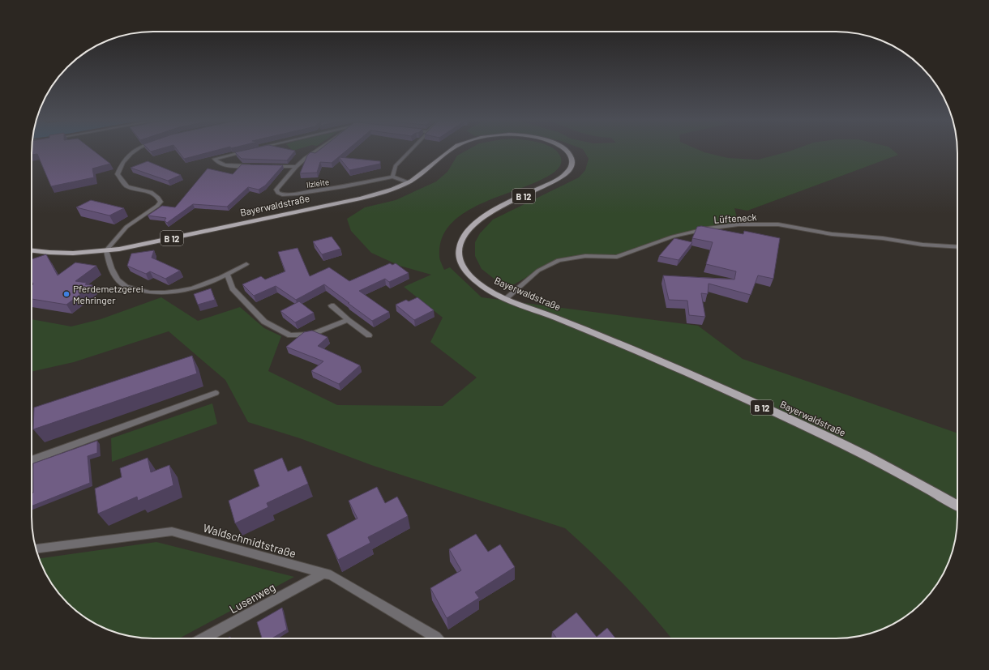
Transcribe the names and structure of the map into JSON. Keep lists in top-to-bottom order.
{
  "streets": {
    "main road": ["B 12", "Bayerwaldstraße"],
    "street": [
      "Ilzleite",
      "Lüfteneck",
      "Waldschmidtstraße",
      "Lusenweg"
    ]
  },
  "crossings": [
    ["Bayerwaldstraße", "Lüfteneck"],
    ["Waldschmidtstraße", "Lusenweg"]
  ],
  "places": ["Pferdemetzgerei Mehringer"]
}
